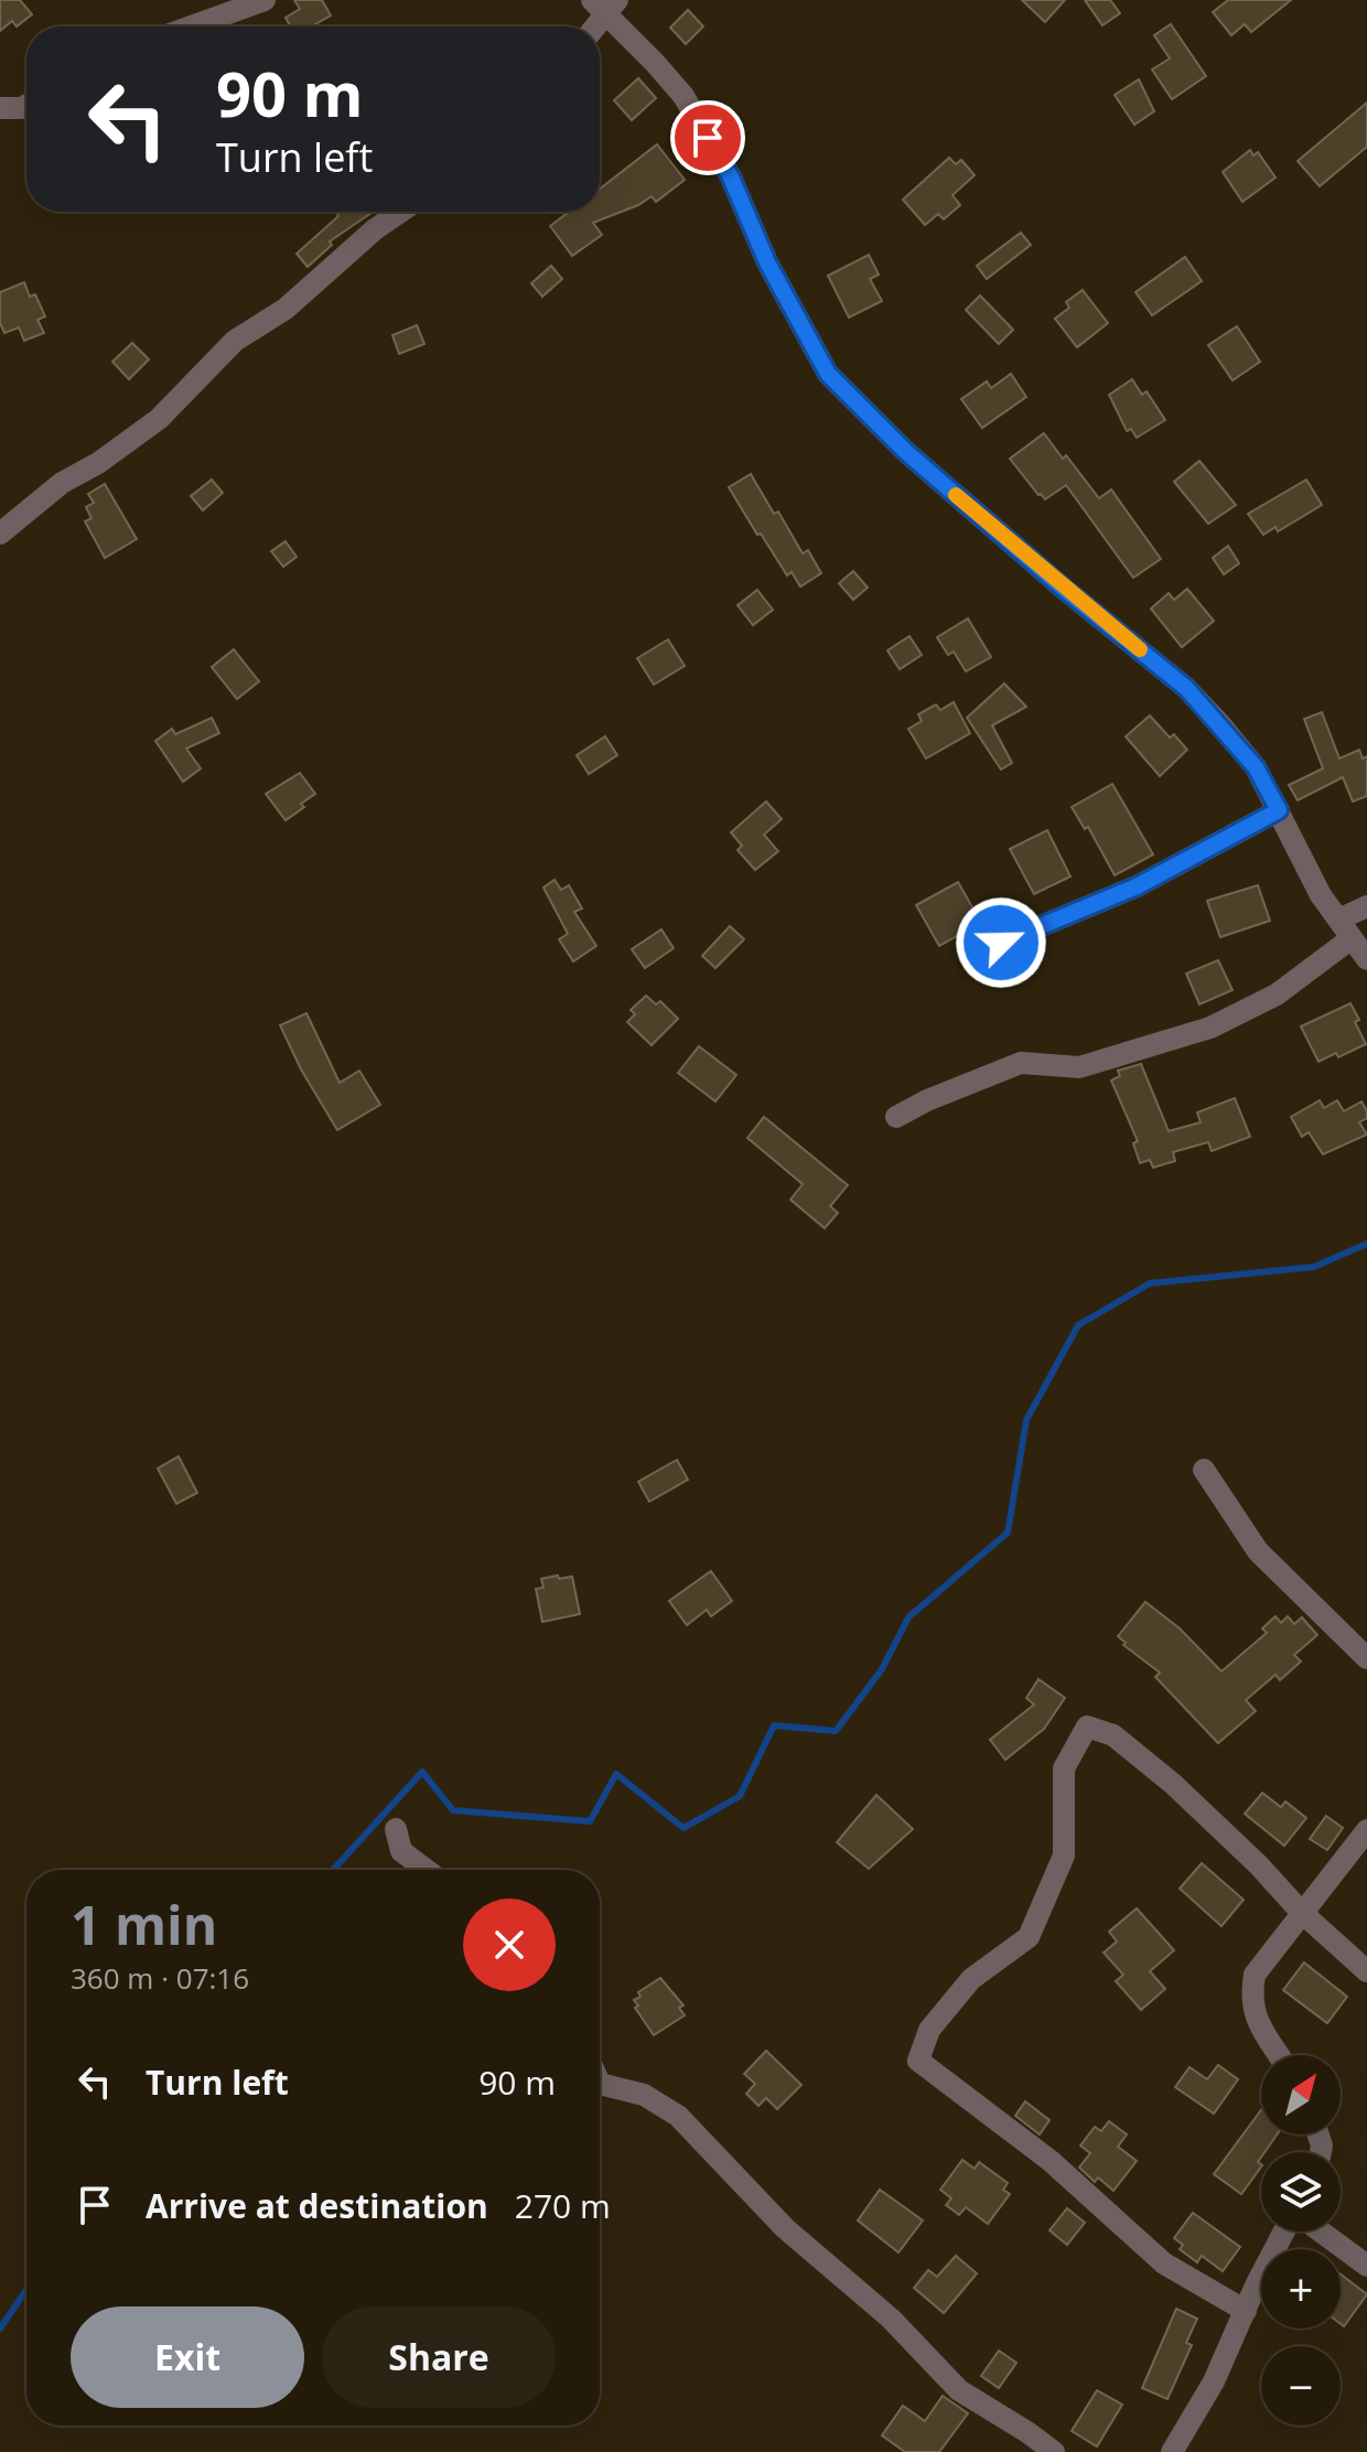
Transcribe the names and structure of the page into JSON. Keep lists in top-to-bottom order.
{
  "north": "top right",
  "page": {
    "turn": ["90 m", "Turn left"],
    "heading": ["1 min", "360 m · 07:16"],
    "list": [
      {
        "name": "Turn left",
        "value": "90 m"
      },
      {
        "name": "Arrive at destination",
        "value": "270 m"
      }
    ],
    "map_buttons": ["+", "−"],
    "buttons": ["Exit", "Share"]
  }
}
